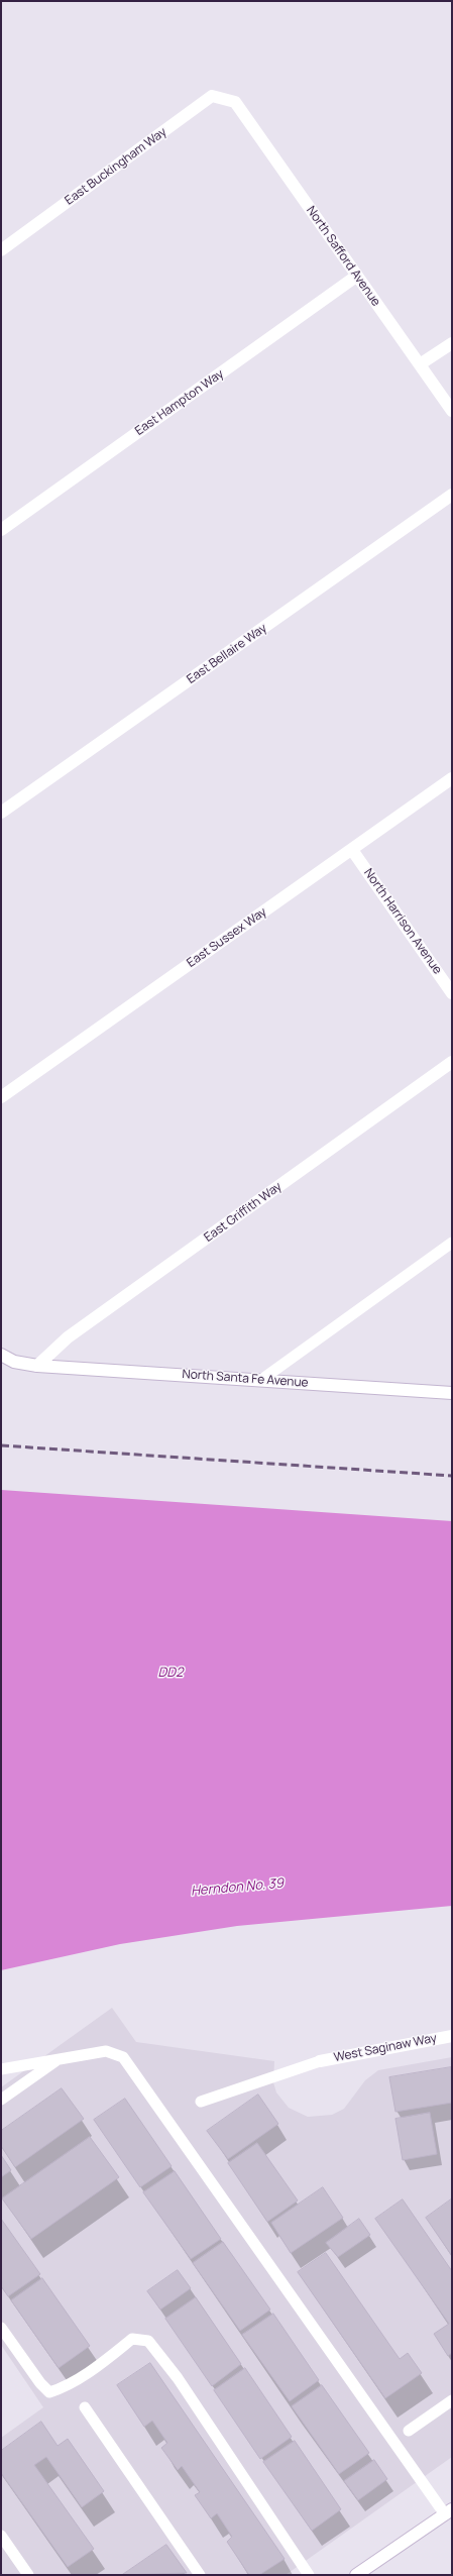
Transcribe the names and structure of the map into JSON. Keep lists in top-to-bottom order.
{
  "streets": {
    "street": [
      "East Buckingham Way",
      "North Safford Avenue",
      "East Hampton Way",
      "East Bellaire Way",
      "North Harrison Avenue",
      "East Sussex Way",
      "East Griffith Way",
      "North Santa Fe Avenue",
      "West Saginaw Way"
    ]
  },
  "crossings": [
    ["East Buckingham Way", "North Safford Avenue"],
    ["North Safford Avenue", "East Hampton Way"],
    ["North Harrison Avenue", "East Sussex Way"],
    ["East Griffith Way", "North Santa Fe Avenue"]
  ],
  "water": ["DD2", "Herndon No. 39"]
}
